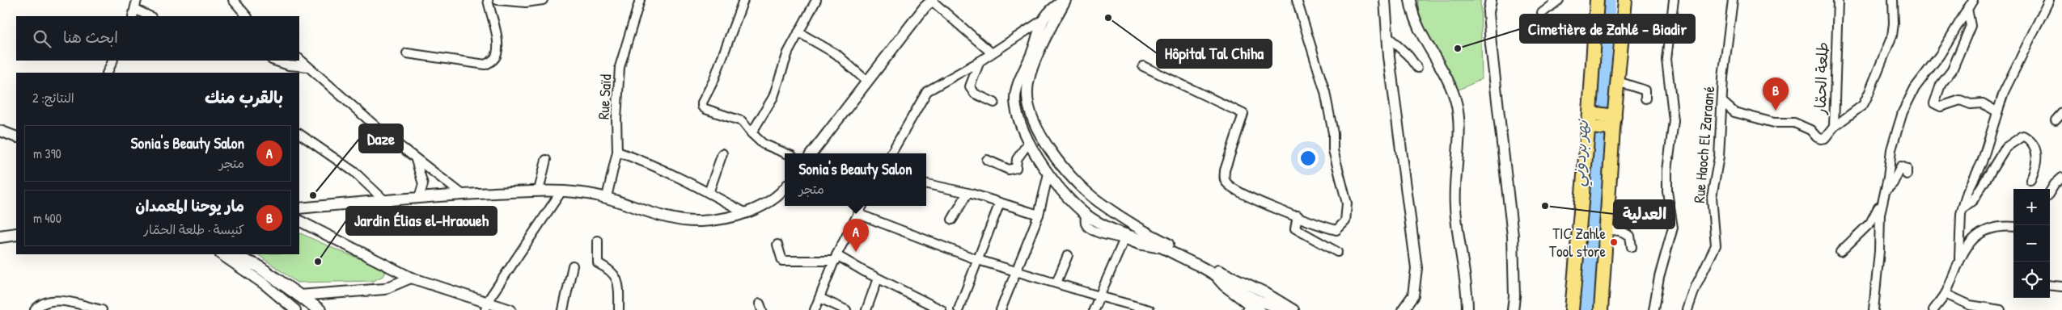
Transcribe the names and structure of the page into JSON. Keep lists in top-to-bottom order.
{
  "streets": {
    "street": ["طلعة الحمّار", "Rue Saïd", "Rue Haoch El Zaraané"]
  },
  "crossings": [
    ["طلعة الحمّار", "Rue Haoch El Zaraané"]
  ],
  "water": ["نهر بردوني"],
  "places": [
    "Hôpital Tal Chiha",
    "Cimetière de Zahlé - Biadir",
    "Daze",
    "العدلية",
    "TIC Zahle Tool store",
    "Jardin Élias el-Hraoueh"
  ],
  "page": {
    "search": "ابحث هنا",
    "heading": ["بالقرب منك", "النتائج: 2"],
    "pins": ["B", "A"],
    "list": [
      {
        "mark": "A",
        "name": "Sonia's Beauty Salon",
        "note": "متجر",
        "value": "390 m"
      },
      {
        "mark": "B",
        "name": "مار يوحنا المعمدان",
        "note": "كنيسة · طلعة الحمّار",
        "value": "400 m"
      }
    ],
    "popup": ["Sonia's Beauty Salon", "متجر"],
    "map_buttons": ["+", "−"]
  }
}
